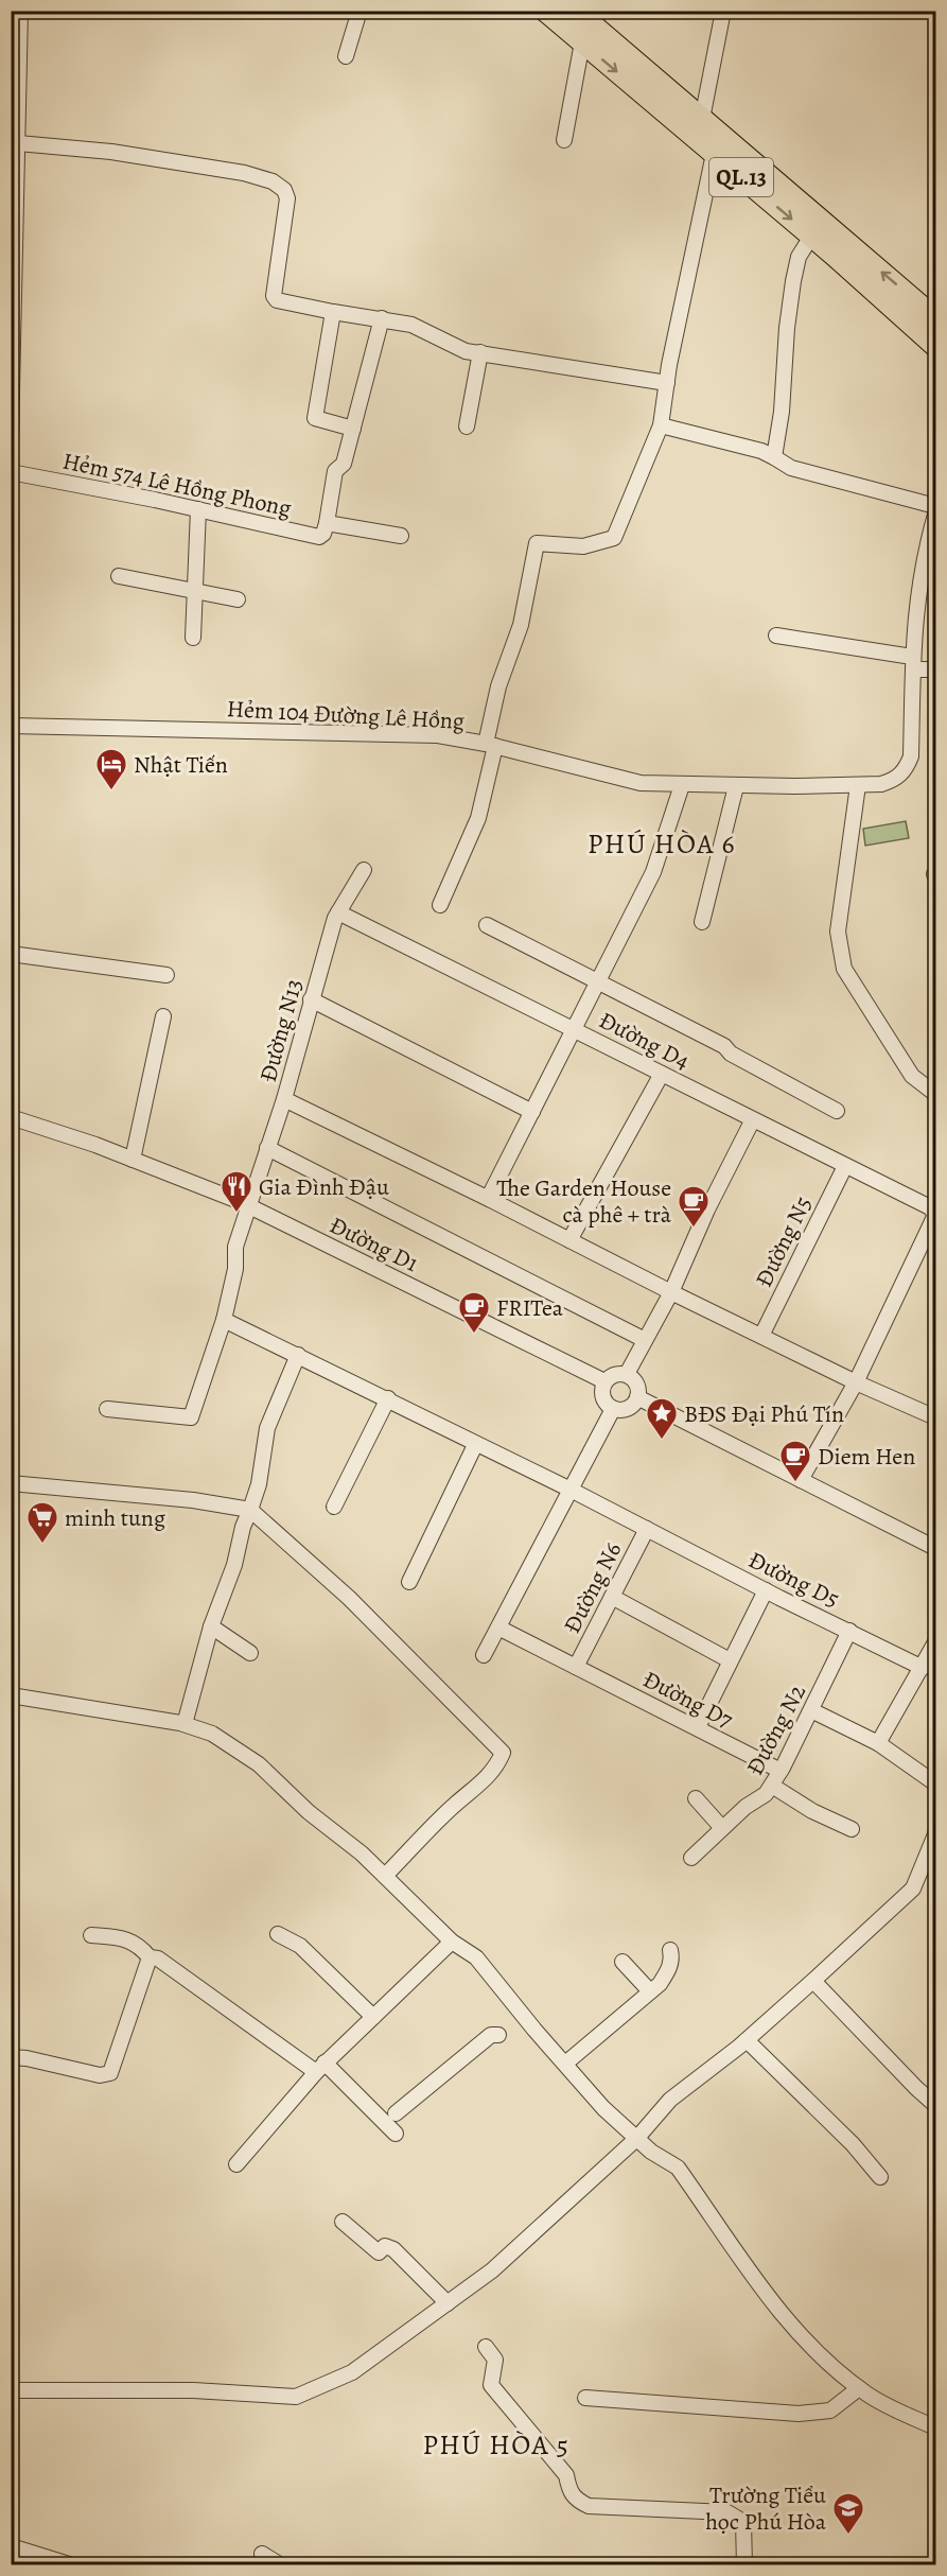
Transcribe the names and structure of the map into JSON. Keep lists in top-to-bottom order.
{
  "streets": {
    "highway": ["QL.13"],
    "street": [
      "Hẻm 574 Lê Hồng Phong",
      "Hẻm 104 Đường Lê Hồng",
      "Đường N13",
      "Đường D4",
      "Đường N5",
      "Đường D1",
      "Đường D5",
      "Đường N6",
      "Đường D7",
      "Đường N2"
    ]
  },
  "crossings": [
    ["Đường N13", "Đường D4"],
    ["Đường N13", "Đường D1"],
    ["Đường N13", "Đường D5"],
    ["Đường D4", "Đường N5"],
    ["Đường D5", "Đường N6"],
    ["Đường D5", "Đường N2"],
    ["Đường N6", "Đường D7"],
    ["Đường D7", "Đường N2"]
  ],
  "districts": ["PHÚ HÒA 6", "PHÚ HÒA 5"],
  "places": {
    "hotel": ["Nhật Tiến"],
    "restaurant": ["Gia Đình Đậu"],
    "cafe": ["The Garden House cà phê + trà", "FRITea", "Diem Hen"],
    "place": ["BĐS Đại Phú Tín"],
    "supermarket": ["minh tung"],
    "school or university": ["Trường Tiểu học Phú Hòa"]
  }
}
